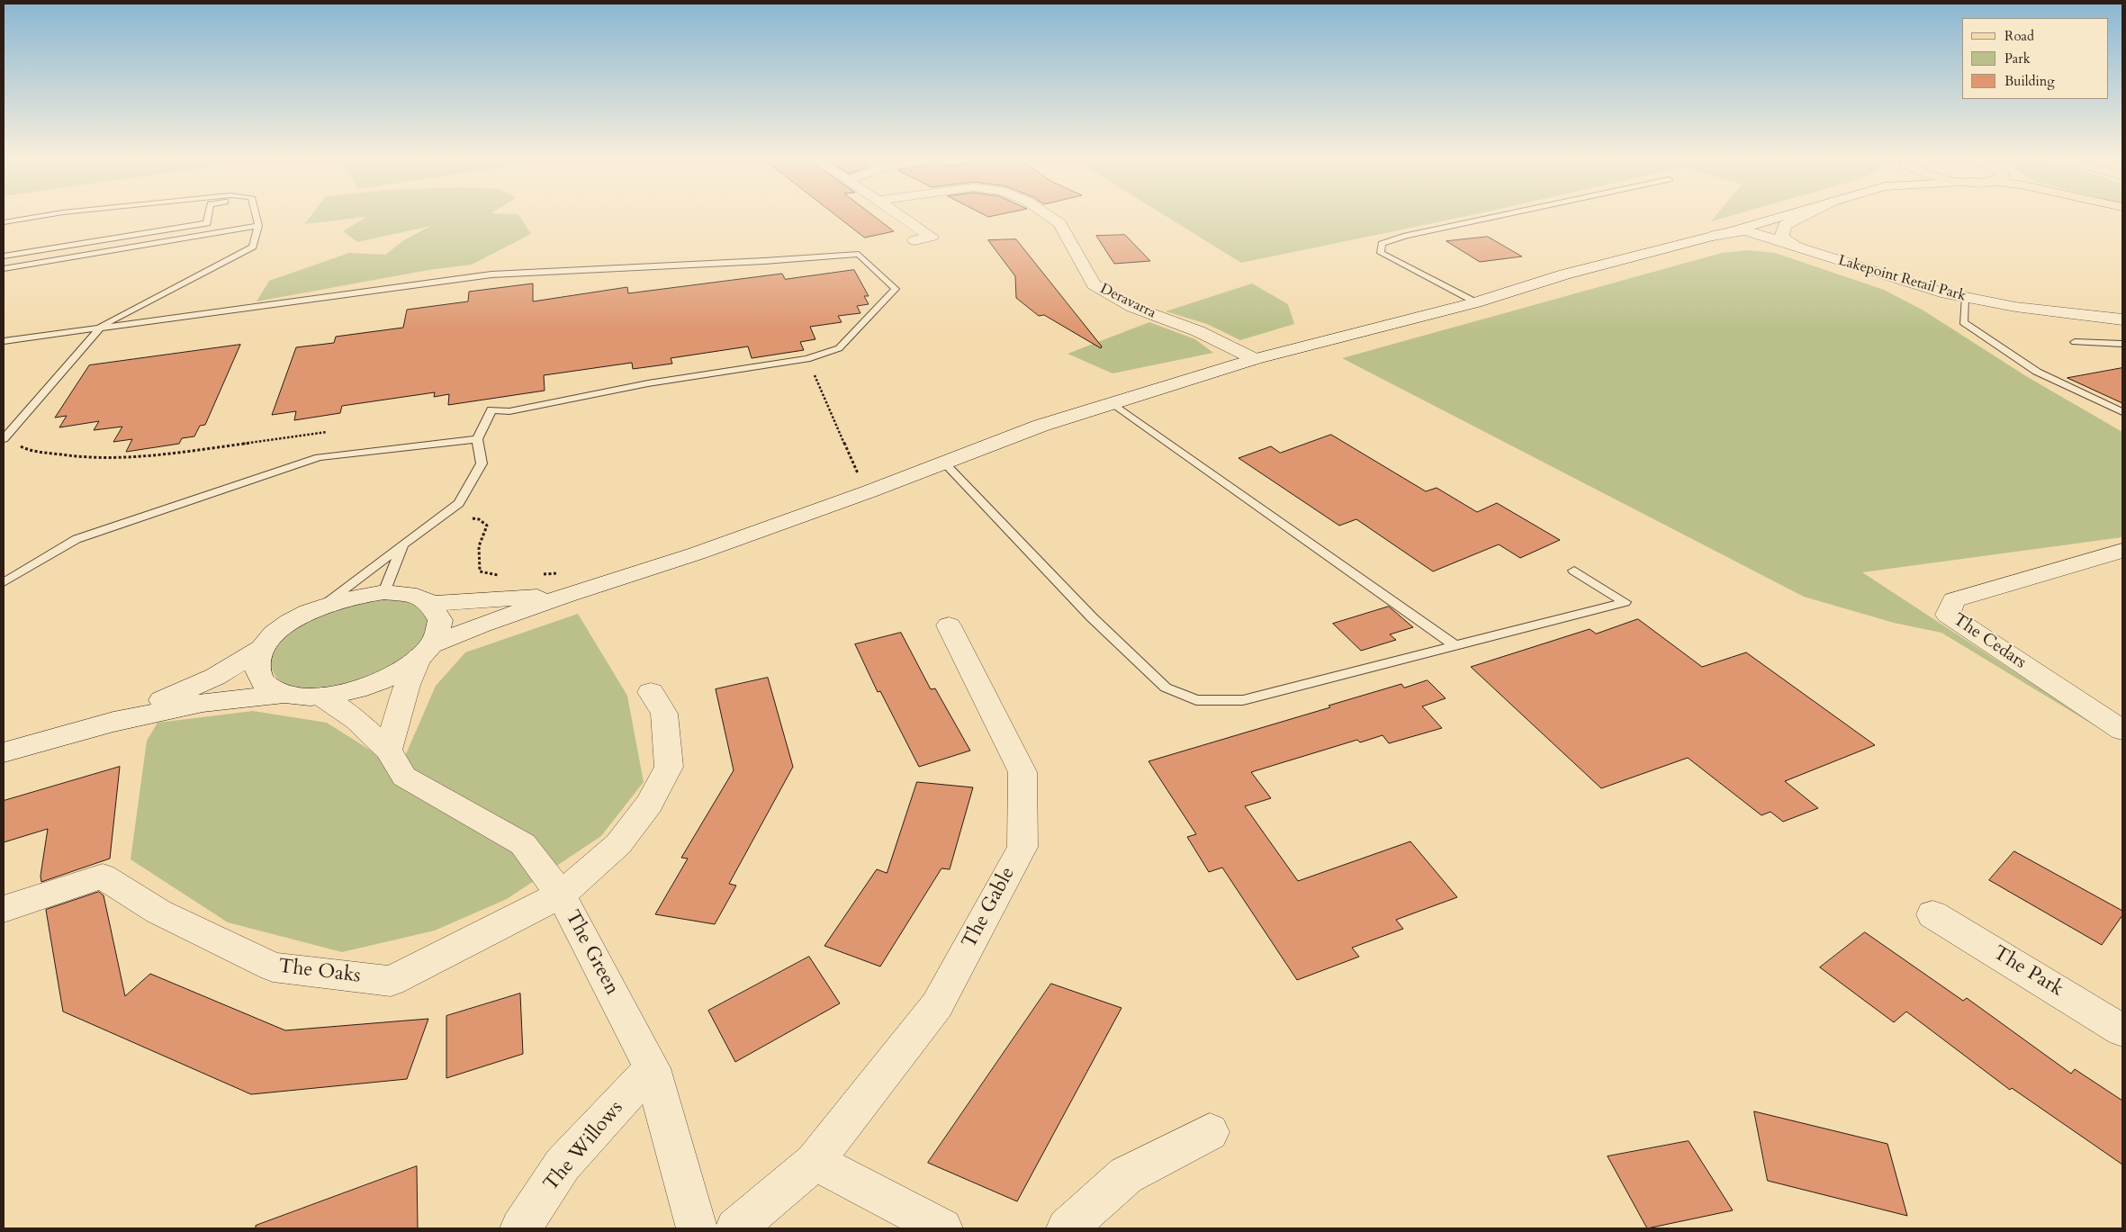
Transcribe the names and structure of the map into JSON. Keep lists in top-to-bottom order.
{
  "streets": {
    "street": [
      "Lakepoint Retail Park",
      "Deravarra",
      "The Cedars",
      "The Gable",
      "The Green",
      "The Oaks",
      "The Park",
      "The Willows"
    ]
  },
  "crossings": [
    ["The Green", "The Oaks"],
    ["The Green", "The Willows"]
  ],
  "legend": ["Road", "Park", "Building"]
}
